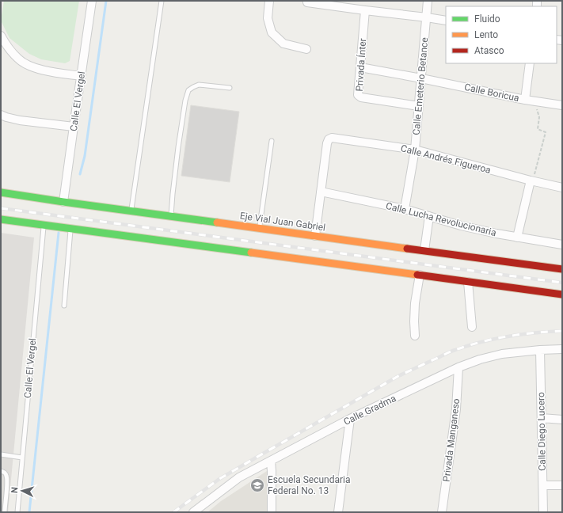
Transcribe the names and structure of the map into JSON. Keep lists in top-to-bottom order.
{
  "streets": {
    "main road": ["Eje Vial Juan Gabriel"],
    "street": [
      "Privada Ínter",
      "Calle Emeterio Betance",
      "Calle Boricua",
      "Calle El Vergel",
      "Calle Andrés Figueroa",
      "Calle Lucha Revolucionaria",
      "Calle Gradma",
      "Calle Diego Lucero",
      "Privada Manganeso"
    ]
  },
  "crossings": [
    ["Privada Ínter", "Calle Emeterio Betance"],
    ["Privada Ínter", "Calle Boricua"],
    ["Calle Emeterio Betance", "Calle Boricua"],
    ["Calle Emeterio Betance", "Calle Andrés Figueroa"],
    ["Calle Emeterio Betance", "Calle Lucha Revolucionaria"],
    ["Calle El Vergel", "Eje Vial Juan Gabriel"],
    ["Calle Andrés Figueroa", "Calle Lucha Revolucionaria"],
    ["Calle Gradma", "Calle Diego Lucero"],
    ["Calle Gradma", "Privada Manganeso"]
  ],
  "places": {
    "school or university": ["Escuela Secundaria Federal No. 13"]
  },
  "legend": ["Fluido", "Lento", "Atasco"],
  "north": "left"
}
